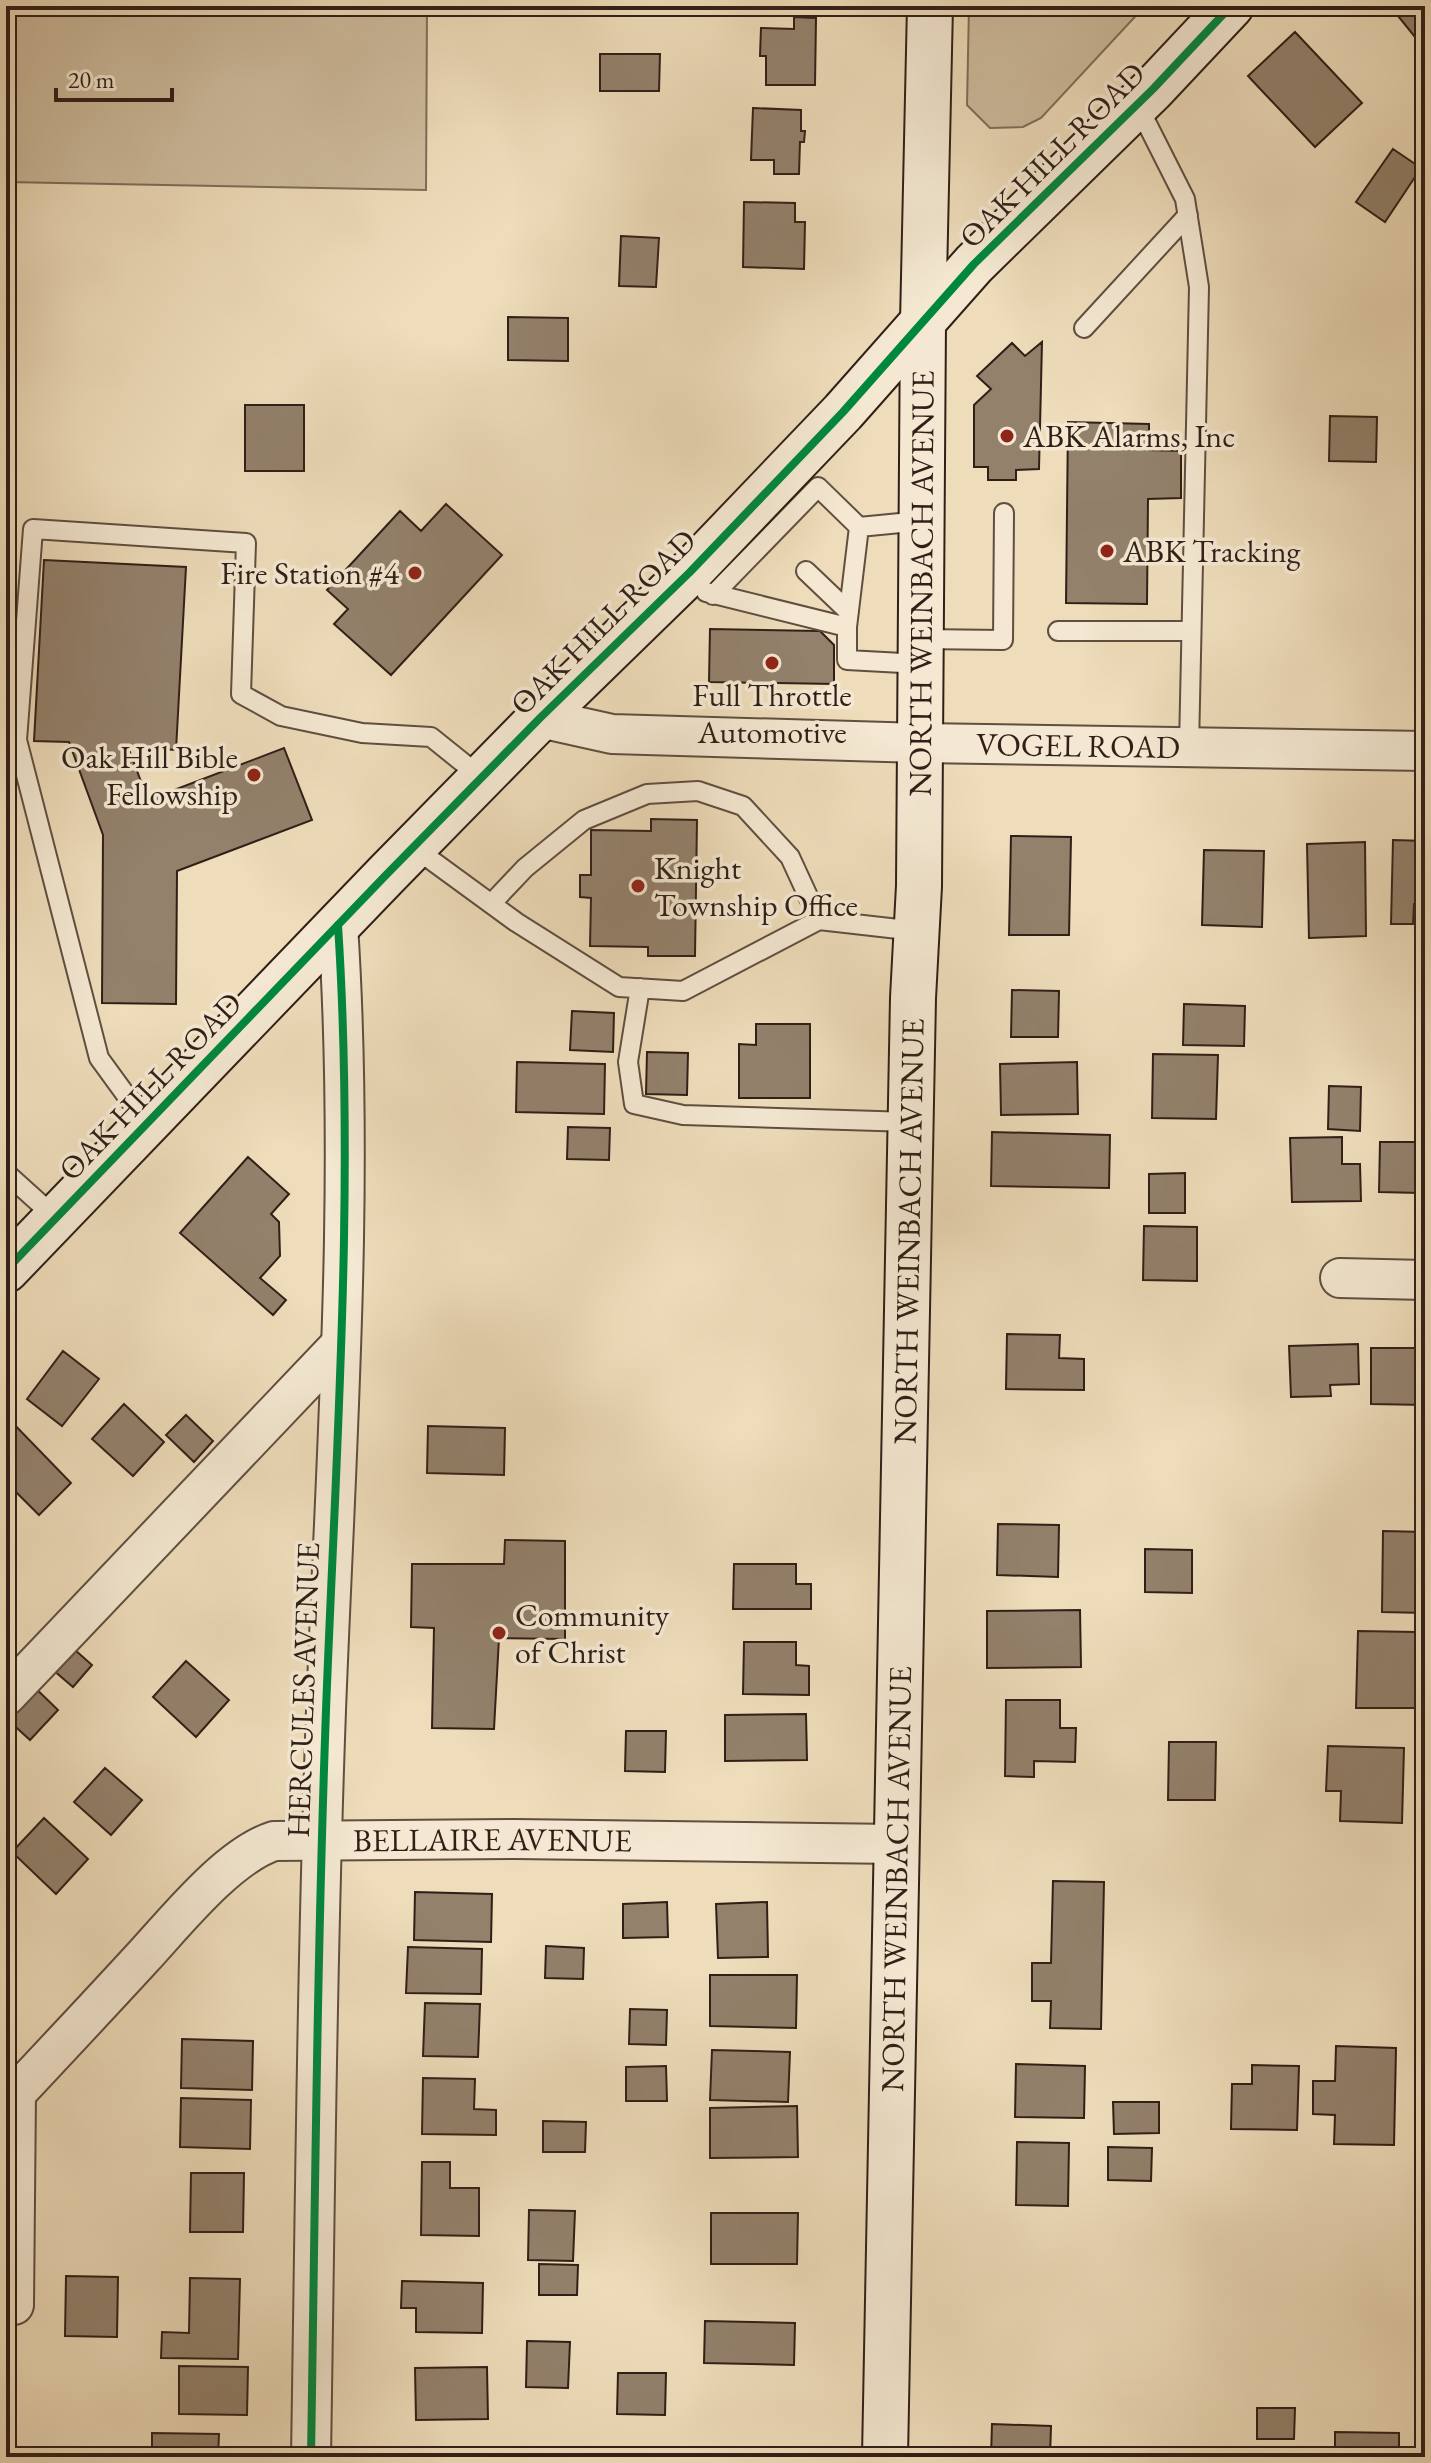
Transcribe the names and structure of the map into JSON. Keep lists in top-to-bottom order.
{
  "streets": {
    "main road": ["OAK HILL ROAD", "NORTH WEINBACH AVENUE"],
    "street": ["VOGEL ROAD", "HERCULES AVENUE", "BELLAIRE AVENUE"]
  },
  "crossings": [
    ["OAK HILL ROAD", "NORTH WEINBACH AVENUE"],
    ["OAK HILL ROAD", "VOGEL ROAD"],
    ["OAK HILL ROAD", "HERCULES AVENUE"],
    ["NORTH WEINBACH AVENUE", "VOGEL ROAD"],
    ["NORTH WEINBACH AVENUE", "BELLAIRE AVENUE"],
    ["HERCULES AVENUE", "BELLAIRE AVENUE"]
  ],
  "places": [
    "ABK Alarms, Inc",
    "ABK Tracking",
    "Fire Station #4",
    "Full Throttle Automotive",
    "Oak Hill Bible Fellowship",
    "Knight Township Office",
    "Community of Christ"
  ],
  "scale_bar": "20 m"
}
